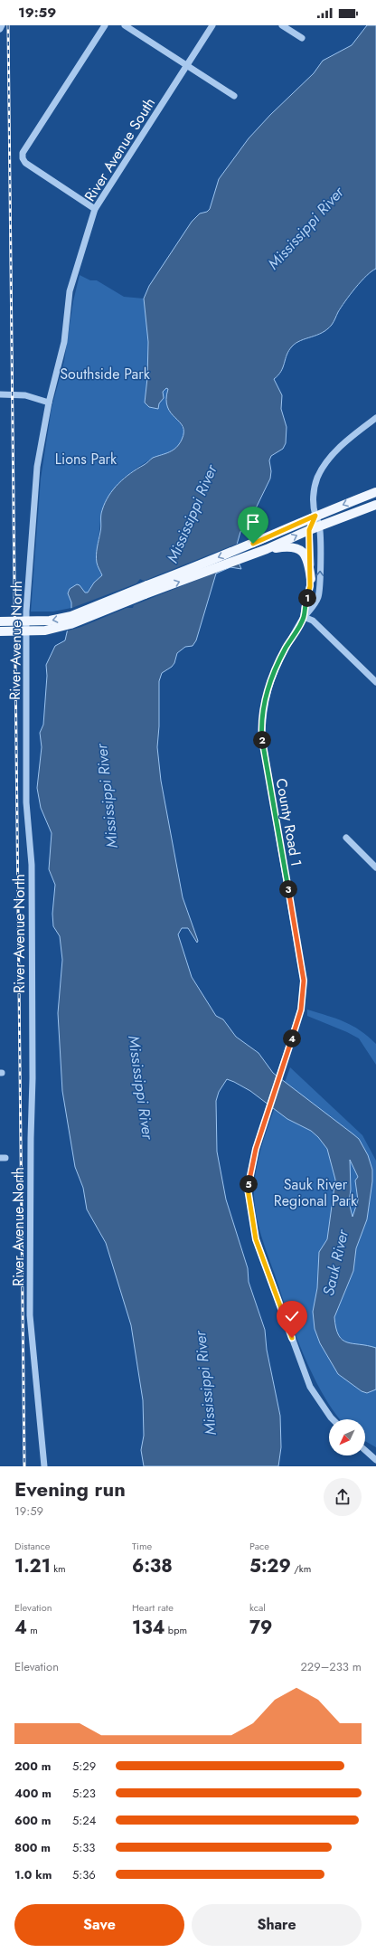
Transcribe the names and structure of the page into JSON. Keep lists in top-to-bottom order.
{
  "streets": {
    "street": ["River Avenue South", "River Avenue North", "County Road 1"]
  },
  "crossings": [
    ["River Avenue South", "River Avenue North"]
  ],
  "water": ["Mississippi River", "Sauk River"],
  "parks": ["Southside Park", "Lions Park", "Sauk River Regional Park"],
  "north": "bottom left",
  "page": {
    "status": "19:59",
    "pins": [
      "1",
      "2",
      "3",
      "4",
      "5"
    ],
    "heading": ["Evening run", "19:59"],
    "stats": [
      ["Distance", "1.21 km"],
      ["Time", "6:38"],
      ["Pace", "5:29 /km"],
      ["Elevation", "4 m"],
      ["Heart rate", "134 bpm"],
      ["kcal", "79"]
    ],
    "chart": ["Elevation", "229–233 m"],
    "list": [
      {
        "name": "200 m",
        "note": "5:29"
      },
      {
        "name": "400 m",
        "note": "5:23"
      },
      {
        "name": "600 m",
        "note": "5:24"
      },
      {
        "name": "800 m",
        "note": "5:33"
      },
      {
        "name": "1.0 km",
        "note": "5:36"
      }
    ],
    "buttons": ["Save", "Share"]
  }
}
